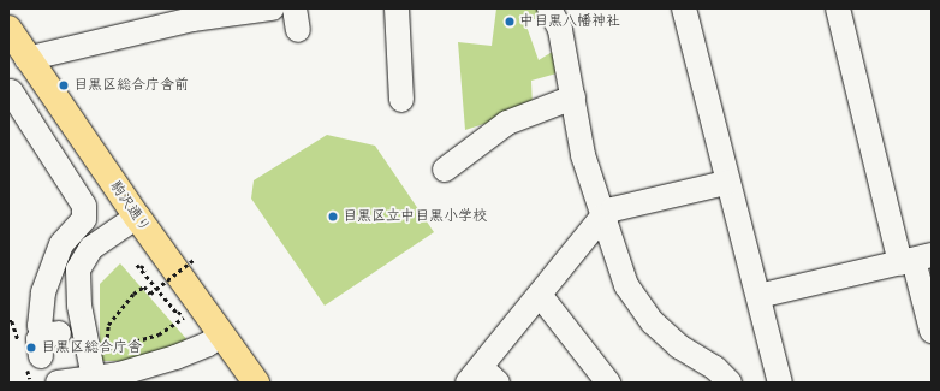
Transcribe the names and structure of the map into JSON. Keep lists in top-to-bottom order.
{
  "streets": {
    "main road": ["駒沢通り"]
  },
  "places": [
    "中目黒八幡神社",
    "目黒区総合庁舎前",
    "目黒区立中目黒小学校",
    "目黒区総合庁舎"
  ]
}
